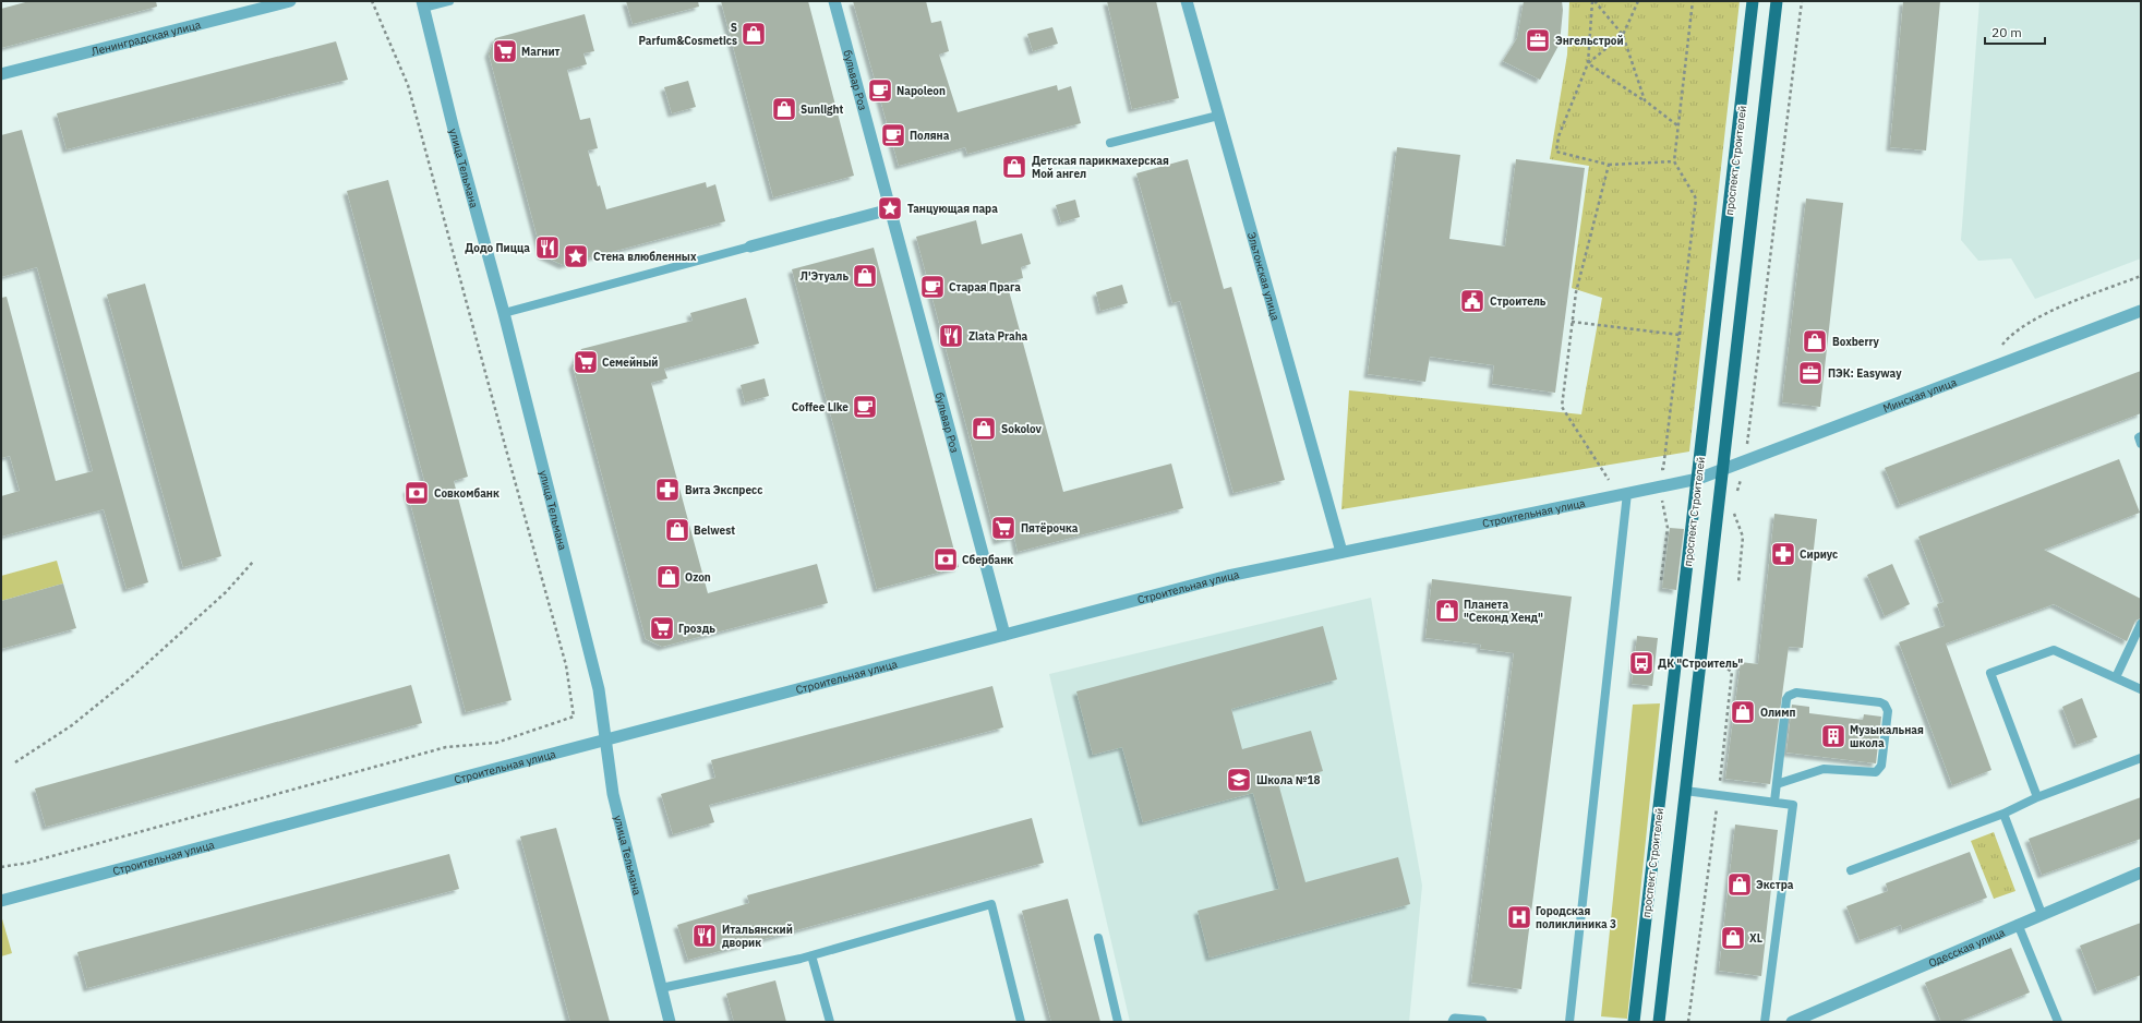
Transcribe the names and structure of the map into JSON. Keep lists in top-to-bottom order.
{
  "streets": {
    "main road": ["проспект Строителей"],
    "street": [
      "Ленинградская улица",
      "бульвар Роз",
      "улица Тельмана",
      "Эльтонская улица",
      "Минская улица",
      "Строительная улица",
      "Одесская улица"
    ]
  },
  "crossings": [
    ["бульвар Роз", "Строительная улица"],
    ["проспект Строителей", "Минская улица"],
    ["проспект Строителей", "Строительная улица"],
    ["улица Тельмана", "Строительная улица"],
    ["Эльтонская улица", "Строительная улица"],
    ["Минская улица", "Строительная улица"]
  ],
  "places": {
    "shop": [
      "S Parfum&Cosmetics",
      "Sunlight",
      "Детская парикмахерская Мой ангел",
      "Л'Этуаль",
      "Boxberry",
      "Sokolov",
      "Belwest",
      "Ozon",
      "Планета \"Секонд Хенд\"",
      "Олимп",
      "Экстра",
      "XL"
    ],
    "office": ["Энгельстрой", "ПЭК: Easyway"],
    "supermarket": [
      "Магнит",
      "Семейный",
      "Пятёрочка",
      "Гроздь"
    ],
    "cafe": [
      "Napoleon",
      "Поляна",
      "Старая Прага",
      "Coffee Like"
    ],
    "place": ["Танцующая пара", "Стена влюбленных"],
    "restaurant": ["Додо Пицца", "Zlata Praha", "Итальянский дворик"],
    "public building": ["Строитель"],
    "pharmacy": ["Вита Экспресс", "Сириус"],
    "bank": ["Совкомбанк", "Сбербанк"],
    "bus stop": ["ДК \"Строитель\""],
    "building": ["Музыкальная школа"],
    "school or university": ["Школа №18"],
    "hospital": ["Городская поликлиника 3"]
  },
  "scale_bar": "20 m"
}
